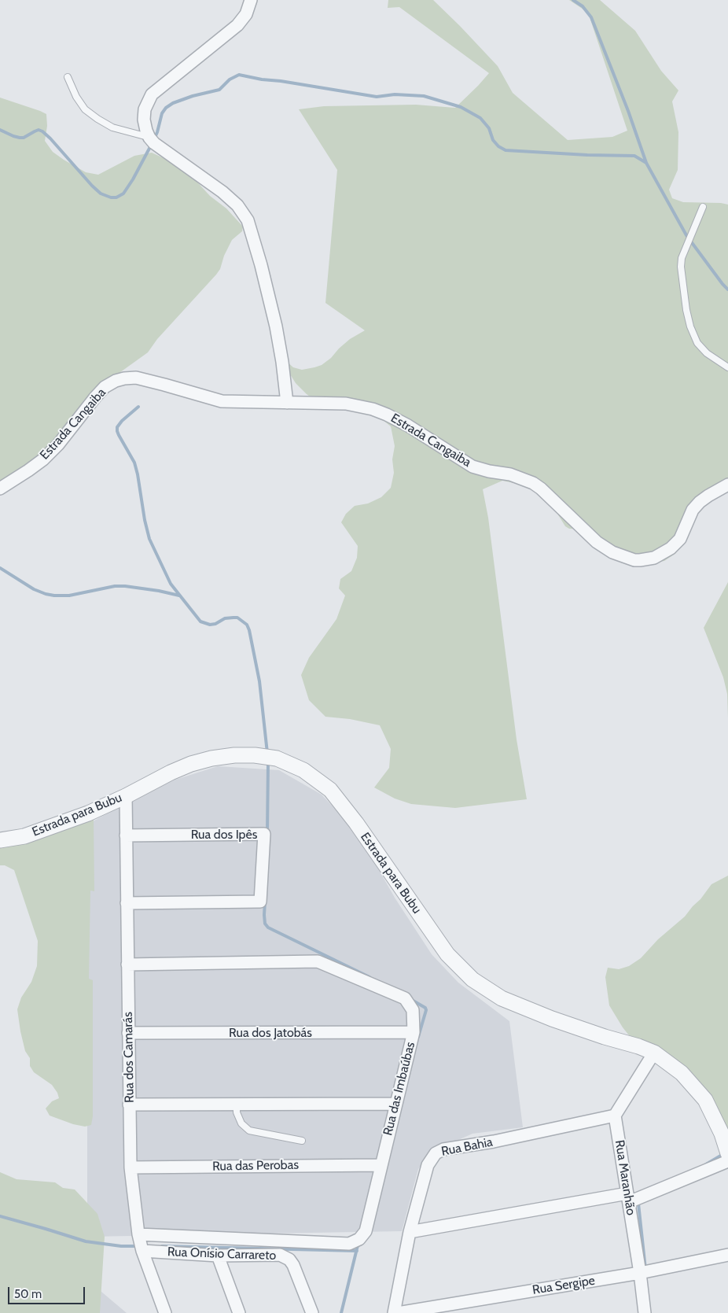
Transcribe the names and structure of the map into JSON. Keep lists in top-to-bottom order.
{
  "streets": {
    "street": [
      "Estrada Cangaiba",
      "Estrada para Bubu",
      "Rua dos Ipês",
      "Rua dos Jatobás",
      "Rua dos Camarás",
      "Rua das Imbaúbas",
      "Rua Bahia",
      "Rua das Perobas",
      "Rua Maranhão",
      "Rua Onísio Carrareto",
      "Rua Sergipe"
    ]
  },
  "crossings": [
    ["Estrada para Bubu", "Rua dos Camarás"],
    ["Rua dos Ipês", "Rua dos Camarás"],
    ["Rua dos Jatobás", "Rua dos Camarás"],
    ["Rua dos Jatobás", "Rua das Imbaúbas"],
    ["Rua dos Camarás", "Rua das Imbaúbas"],
    ["Rua dos Camarás", "Rua das Perobas"],
    ["Rua dos Camarás", "Rua Onísio Carrareto"],
    ["Rua das Imbaúbas", "Rua das Perobas"],
    ["Rua Bahia", "Rua Maranhão"],
    ["Rua Maranhão", "Rua Sergipe"]
  ],
  "scale_bar": "50 m"
}
